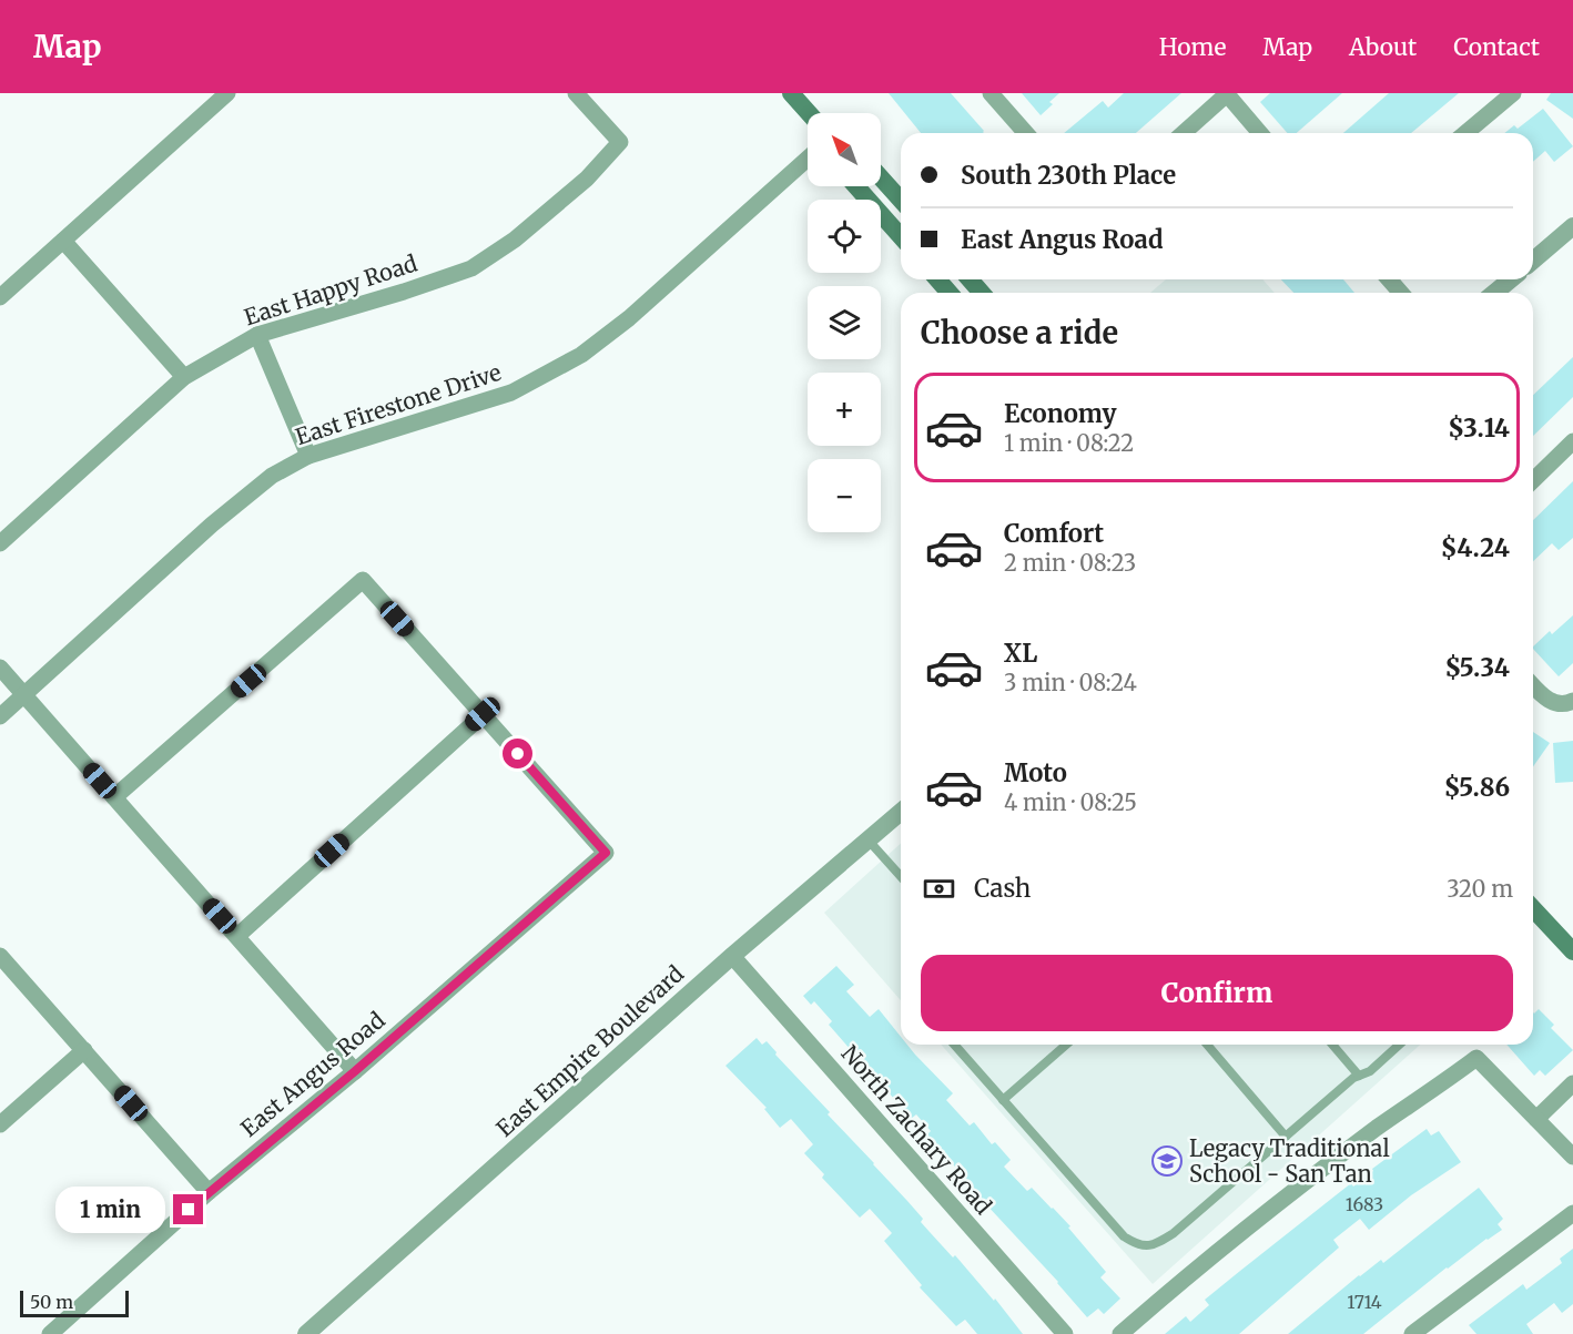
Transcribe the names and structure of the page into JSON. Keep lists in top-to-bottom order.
{
  "streets": {
    "street": [
      "East Happy Road",
      "East Firestone Drive",
      "East Empire Boulevard",
      "East Angus Road",
      "North Zachary Road"
    ]
  },
  "crossings": [
    ["East Empire Boulevard", "North Zachary Road"]
  ],
  "places": {
    "school or university": ["Legacy Traditional School - San Tan"]
  },
  "house_numbers": ["1683", "1714"],
  "scale_bar": "50 m",
  "north": "top left",
  "page": {
    "header": "Map",
    "nav": [
      "Home",
      "Map",
      "About",
      "Contact"
    ],
    "map_buttons": ["+", "−"],
    "banner": ["South 230th Place", "East Angus Road"],
    "heading": "Choose a ride",
    "list": [
      {
        "name": "Economy",
        "note": "1 min · 08:22",
        "value": "$3.14"
      },
      {
        "name": "Comfort",
        "note": "2 min · 08:23",
        "value": "$4.24"
      },
      {
        "name": "XL",
        "note": "3 min · 08:24",
        "value": "$5.34"
      },
      {
        "name": "Moto",
        "note": "4 min · 08:25",
        "value": "$5.86"
      }
    ],
    "pay": ["Cash", "320 m"],
    "buttons": "Confirm",
    "bubble": "1 min",
    "scale": "50 m"
  }
}
